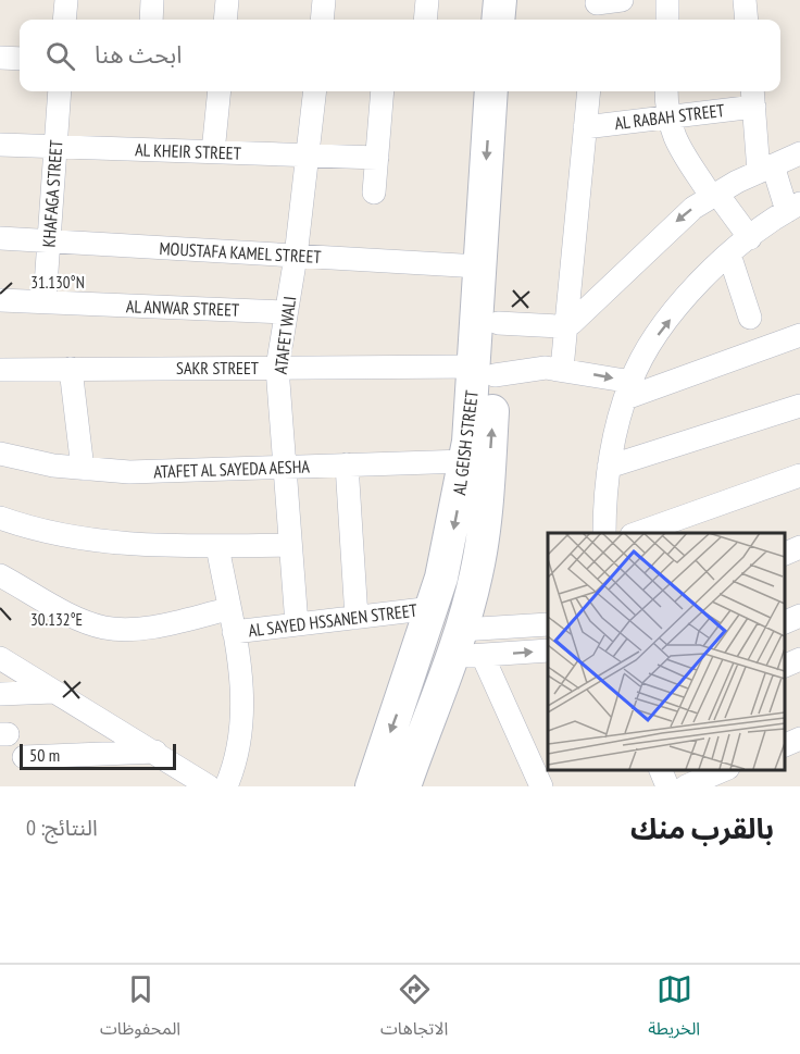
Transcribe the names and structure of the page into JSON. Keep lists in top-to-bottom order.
{
  "streets": {
    "main road": ["AL GEISH STREET"],
    "street": [
      "AL RABAH STREET",
      "AL KHEIR STREET",
      "KHAFAGA STREET",
      "MOUSTAFA KAMEL STREET",
      "AL ANWAR STREET",
      "ATAFET WALI",
      "SAKR STREET",
      "ATAFET AL SAYEDA AESHA",
      "AL SAYED HSSANEN STREET"
    ]
  },
  "crossings": [
    ["AL KHEIR STREET", "KHAFAGA STREET"],
    ["AL KHEIR STREET", "ATAFET WALI"],
    ["KHAFAGA STREET", "MOUSTAFA KAMEL STREET"],
    ["KHAFAGA STREET", "AL ANWAR STREET"],
    ["MOUSTAFA KAMEL STREET", "ATAFET WALI"],
    ["MOUSTAFA KAMEL STREET", "AL GEISH STREET"],
    ["AL ANWAR STREET", "ATAFET WALI"],
    ["ATAFET WALI", "SAKR STREET"],
    ["ATAFET WALI", "ATAFET AL SAYEDA AESHA"],
    ["ATAFET WALI", "AL SAYED HSSANEN STREET"],
    ["SAKR STREET", "AL GEISH STREET"],
    ["AL GEISH STREET", "ATAFET AL SAYEDA AESHA"],
    ["AL GEISH STREET", "AL SAYED HSSANEN STREET"]
  ],
  "scale_bar": "50 m",
  "page": {
    "search": "ابحث هنا",
    "scale": "50 m",
    "heading": ["بالقرب منك", "النتائج: 0"],
    "nav": ["الخريطة", "الاتجاهات", "المحفوظات"]
  },
  "coordinates": ["31.130°N", "30.132°E"]
}
